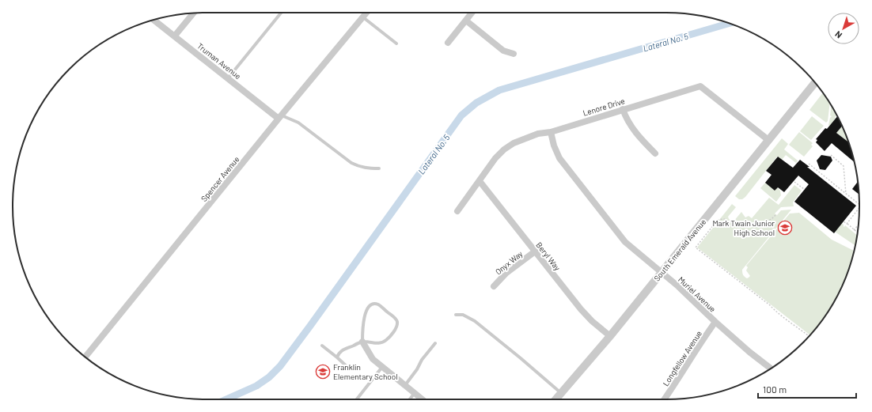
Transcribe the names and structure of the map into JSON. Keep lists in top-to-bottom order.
{
  "streets": {
    "street": [
      "Truman Avenue",
      "Lenore Drive",
      "Spencer Avenue",
      "South Emerald Avenue",
      "Beryl Way",
      "Onyx Way",
      "Muriel Avenue",
      "Longfellow Avenue"
    ]
  },
  "crossings": [
    ["Truman Avenue", "Spencer Avenue"],
    ["Lenore Drive", "South Emerald Avenue"],
    ["Lenore Drive", "Beryl Way"],
    ["Lenore Drive", "Muriel Avenue"],
    ["South Emerald Avenue", "Beryl Way"],
    ["South Emerald Avenue", "Muriel Avenue"],
    ["Beryl Way", "Onyx Way"],
    ["Muriel Avenue", "Longfellow Avenue"]
  ],
  "water": ["Lateral No. 5"],
  "places": {
    "school or university": ["Mark Twain Junior High School", "Franklin Elementary School"]
  },
  "scale_bar": "100 m",
  "north": "bottom left"
}
